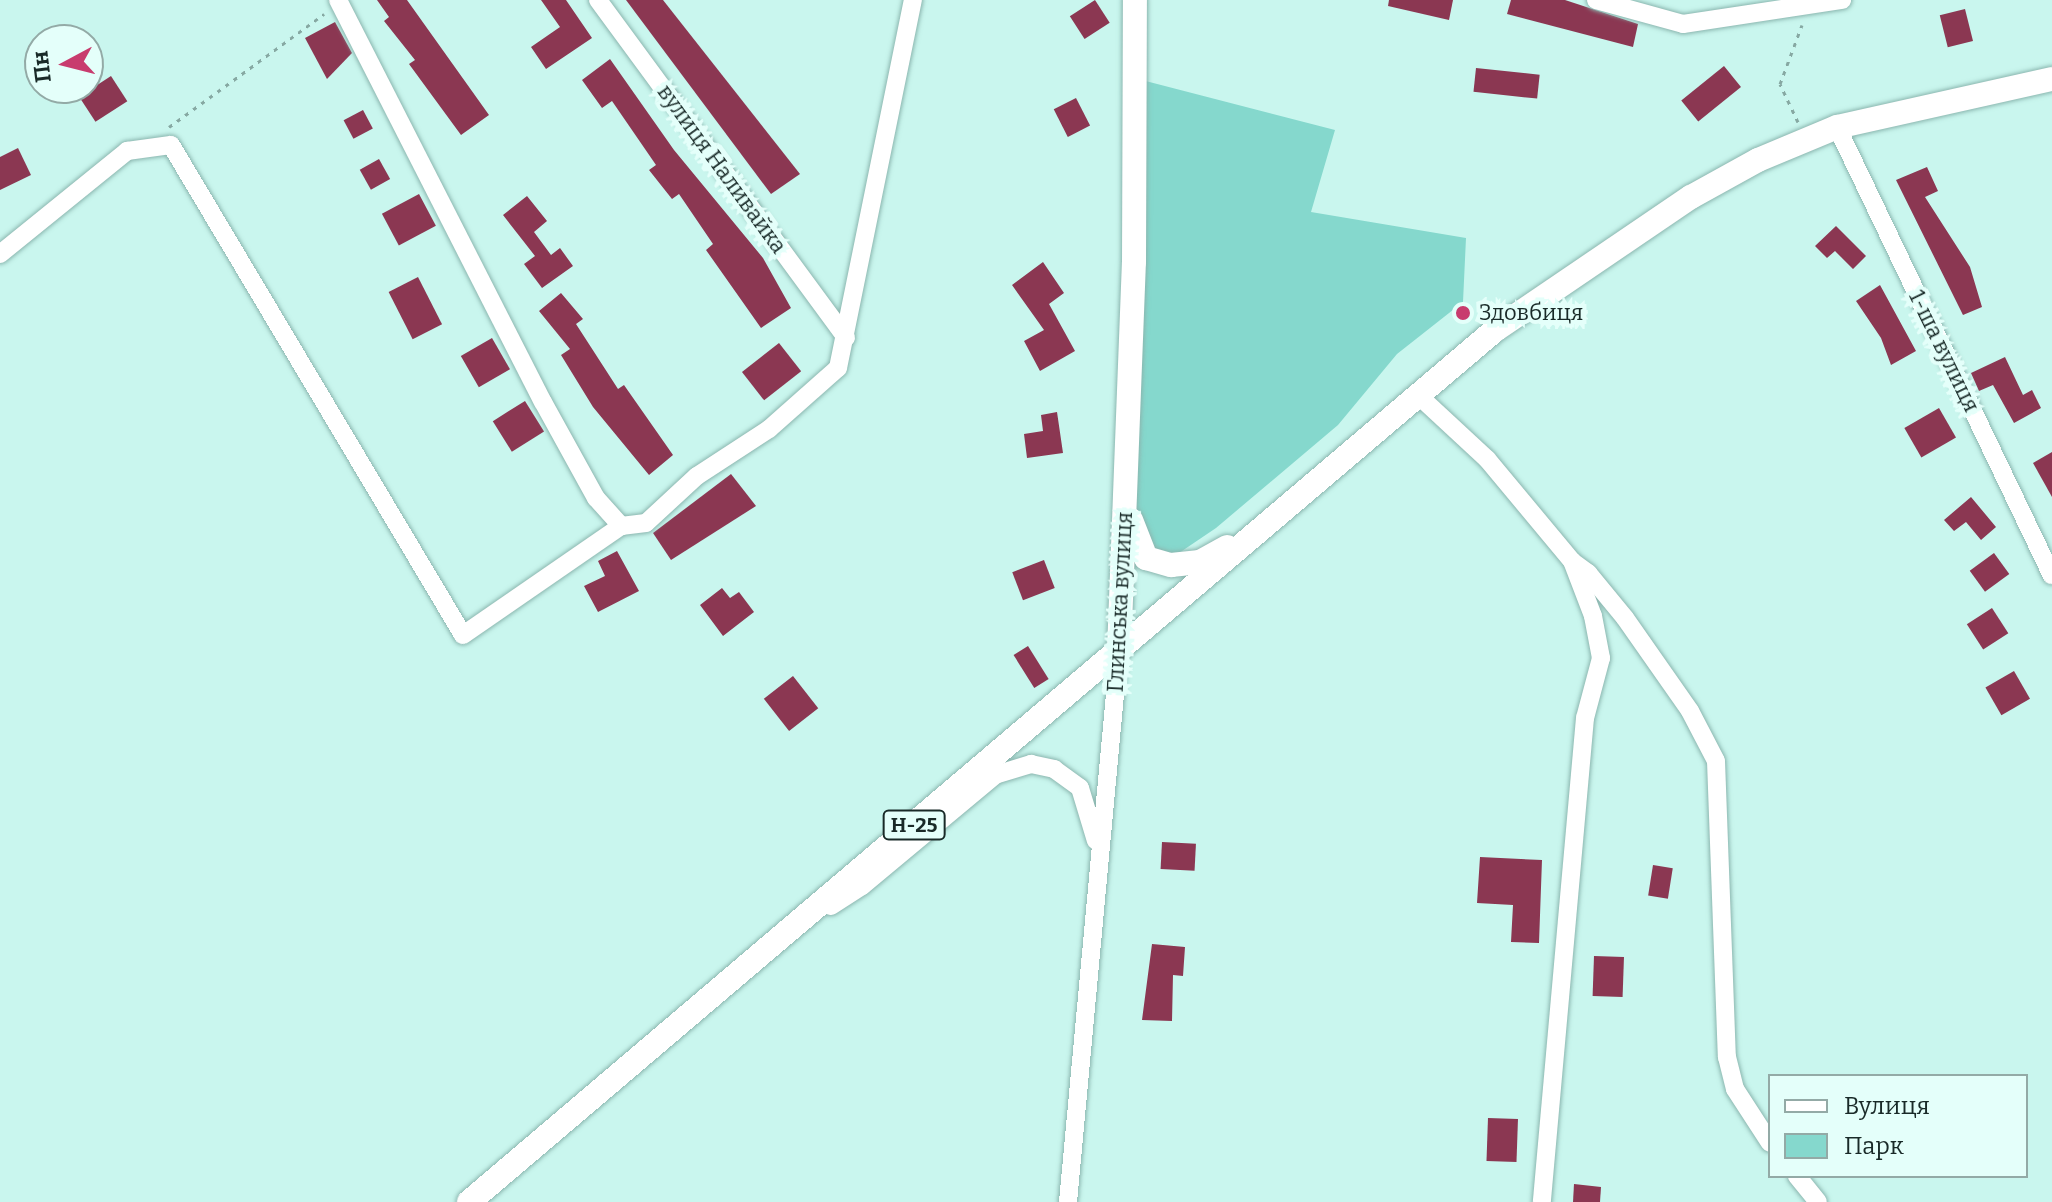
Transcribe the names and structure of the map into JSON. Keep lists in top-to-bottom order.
{
  "streets": {
    "main road": ["Глинська вулиця", "Н-25"],
    "street": ["вулиця Наливайка", "1-ша вулиця"]
  },
  "crossings": [
    ["1-ша вулиця", "Н-25"],
    ["Глинська вулиця", "Н-25"]
  ],
  "places": ["Здовбиця"],
  "legend": ["Вулиця", "Парк"],
  "north": "left"
}
